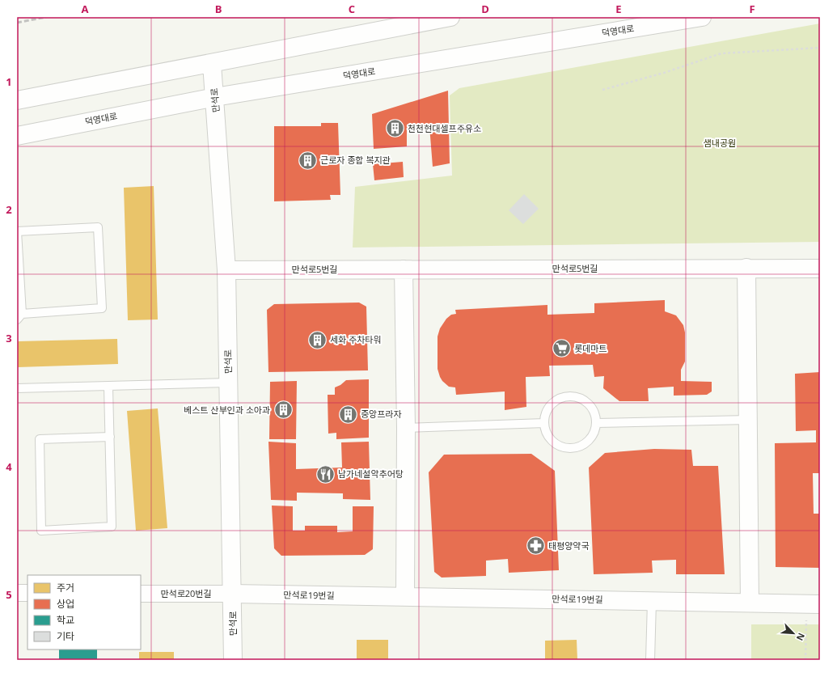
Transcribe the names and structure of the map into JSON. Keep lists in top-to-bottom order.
{
  "streets": {
    "street": [
      "덕영대로",
      "만석로",
      "만석로5번길",
      "만석로20번길",
      "만석로19번길"
    ]
  },
  "crossings": [
    ["덕영대로", "만석로"],
    ["만석로", "만석로5번길"],
    ["만석로", "만석로20번길"],
    ["만석로", "만석로19번길"],
    ["만석로20번길", "만석로19번길"]
  ],
  "parks": ["샘내공원"],
  "places": {
    "building": [
      "천천현대셀프주유소",
      "근로자 종합 복지관",
      "세화 주차타워",
      "베스트 산부인과 소아과",
      "중앙프라자"
    ],
    "supermarket": ["롯데마트"],
    "restaurant": ["남가네설악추어탕"],
    "pharmacy": ["태평양약국"]
  },
  "legend": [
    "주거",
    "상업",
    "학교",
    "기타"
  ],
  "north": "bottom right",
  "grid": {
    "columns": [
      "A",
      "B",
      "C",
      "D",
      "E",
      "F"
    ],
    "rows": [
      "1",
      "2",
      "3",
      "4",
      "5"
    ]
  }
}
